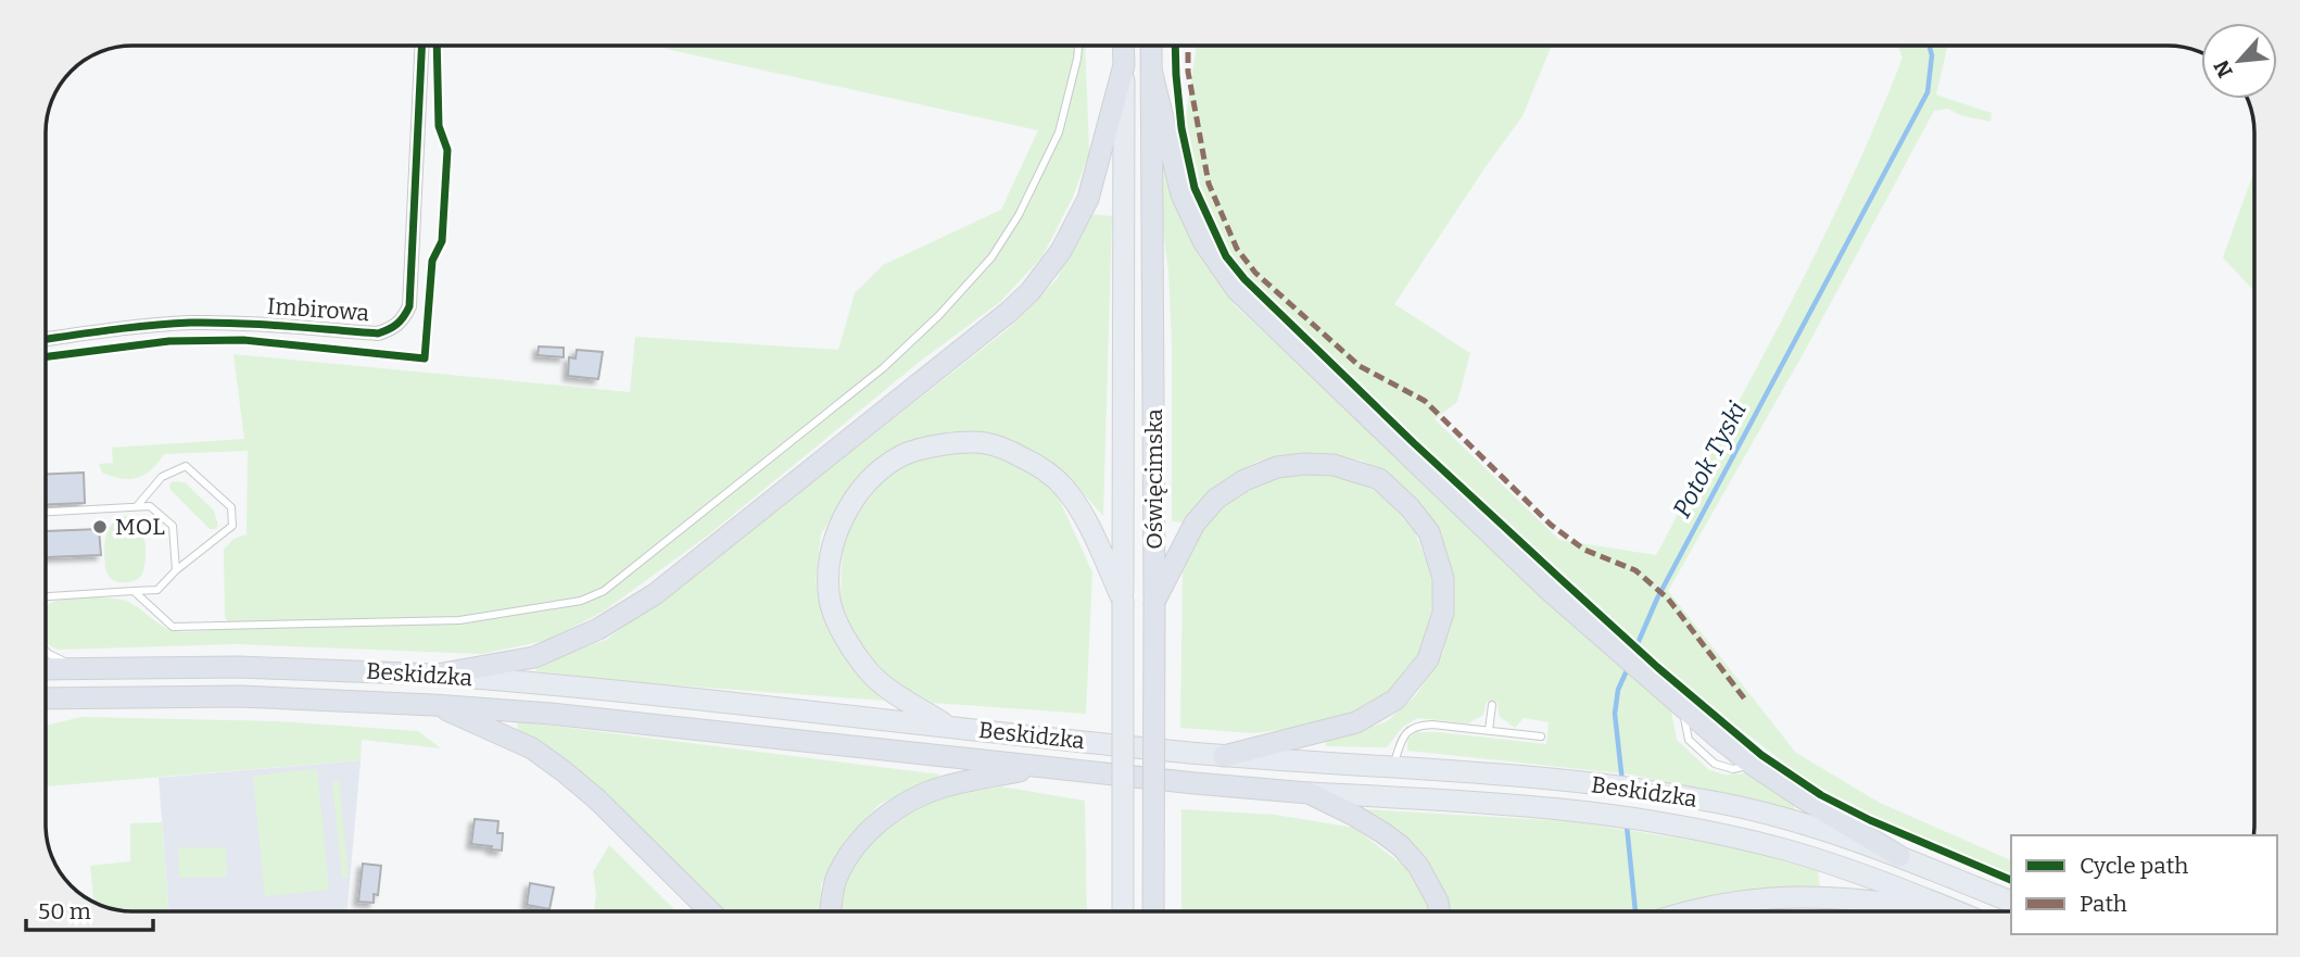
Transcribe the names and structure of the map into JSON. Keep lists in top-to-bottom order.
{
  "streets": {
    "highway": ["Oświęcimska", "Beskidzka"],
    "street": ["Imbirowa"]
  },
  "water": ["Potok Tyski"],
  "places": ["MOL"],
  "legend": ["Cycle path", "Path"],
  "scale_bar": "50 m",
  "north": "bottom left"
}
